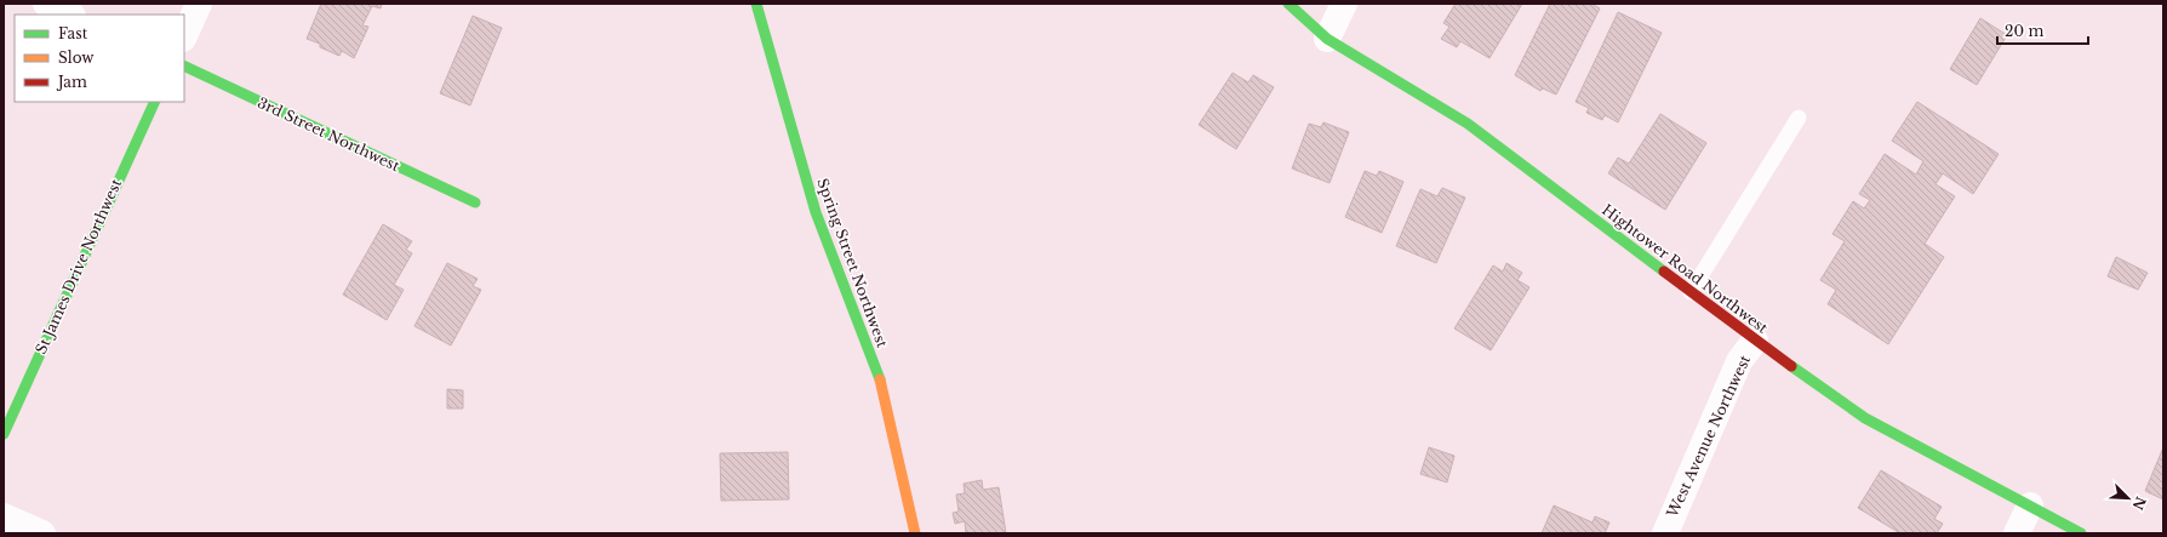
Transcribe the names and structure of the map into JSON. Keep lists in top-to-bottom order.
{
  "streets": {
    "street": [
      "3rd Street Northwest",
      "Spring Street Northwest",
      "St James Drive Northwest",
      "Hightower Road Northwest",
      "West Avenue Northwest"
    ]
  },
  "crossings": [
    ["Hightower Road Northwest", "West Avenue Northwest"]
  ],
  "legend": ["Fast", "Slow", "Jam"],
  "scale_bar": "20 m",
  "north": "bottom right"
}
